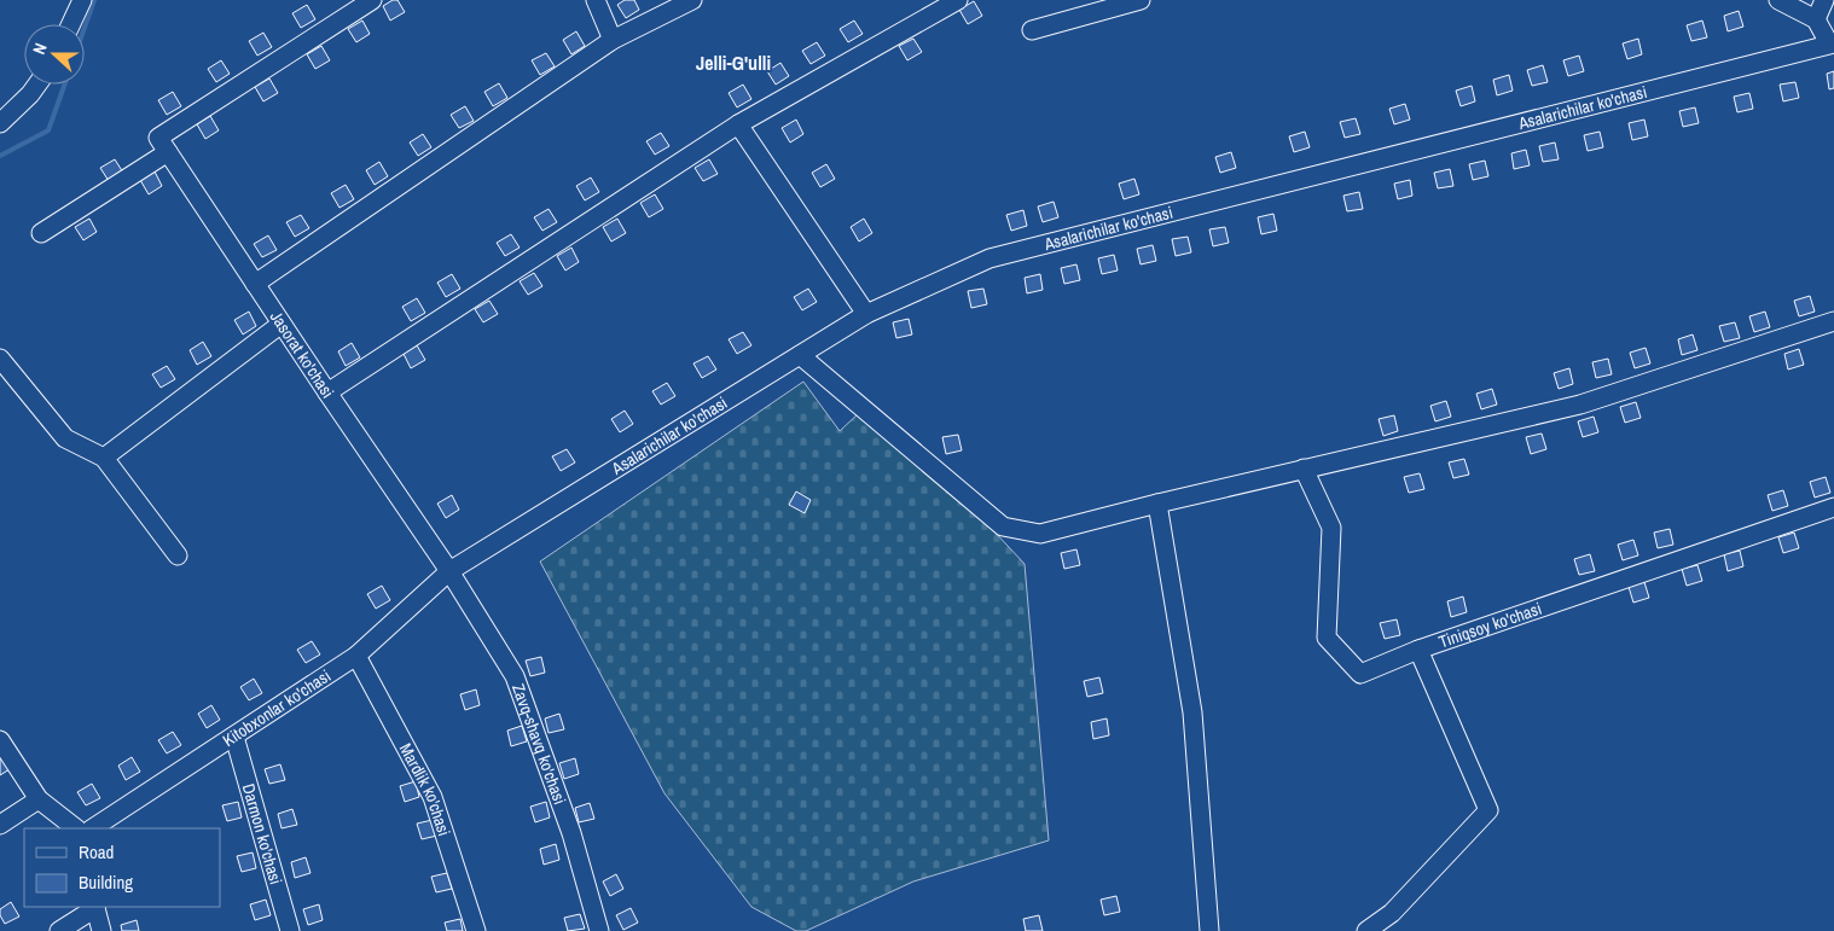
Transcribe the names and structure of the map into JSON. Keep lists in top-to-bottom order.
{
  "streets": {
    "street": [
      "Asalarichilar ko'chasi",
      "Jasorat ko'chasi",
      "Tiniqsoy ko'chasi",
      "Kitobxonlar ko'chasi",
      "Zavq-shavq ko'chasi",
      "Mardlik ko'chasi",
      "Darmon ko'chasi"
    ]
  },
  "crossings": [
    ["Asalarichilar ko'chasi", "Jasorat ko'chasi"],
    ["Asalarichilar ko'chasi", "Kitobxonlar ko'chasi"],
    ["Asalarichilar ko'chasi", "Zavq-shavq ko'chasi"],
    ["Jasorat ko'chasi", "Kitobxonlar ko'chasi"],
    ["Jasorat ko'chasi", "Zavq-shavq ko'chasi"],
    ["Kitobxonlar ko'chasi", "Zavq-shavq ko'chasi"],
    ["Kitobxonlar ko'chasi", "Mardlik ko'chasi"],
    ["Kitobxonlar ko'chasi", "Darmon ko'chasi"]
  ],
  "districts": ["Jelli-G'ulli"],
  "legend": ["Road", "Building"],
  "north": "left"
}
